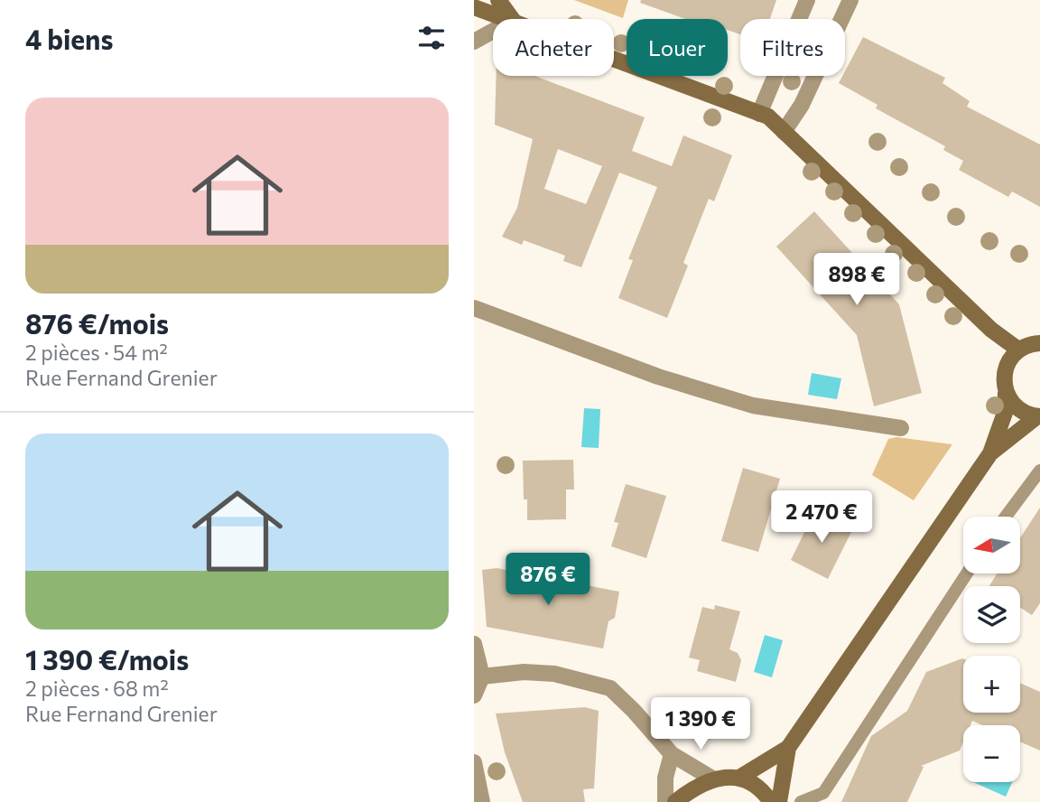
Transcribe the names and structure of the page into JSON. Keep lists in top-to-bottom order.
{
  "north": "left",
  "page": {
    "heading": "4 biens",
    "chip": ["Acheter", "Louer", "Filtres"],
    "list": [
      {
        "name": "876 €/mois",
        "note": "2 pièces · 54 m² · Rue Fernand Grenier"
      },
      {
        "name": "1 390 €/mois",
        "note": "2 pièces · 68 m² · Rue Fernand Grenier"
      }
    ],
    "price": [
      "898 €",
      "2 470 €",
      "876 €",
      "1 390 €"
    ],
    "map_buttons": ["+", "−"]
  }
}
